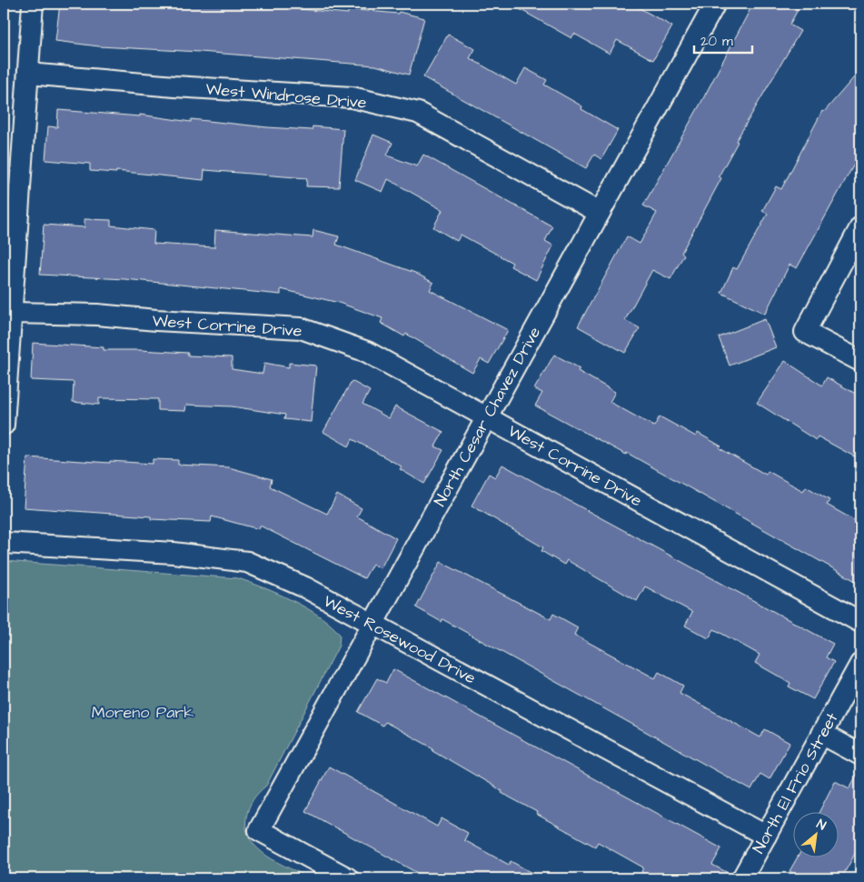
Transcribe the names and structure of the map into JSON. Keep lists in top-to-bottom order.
{
  "streets": {
    "street": [
      "West Windrose Drive",
      "West Corrine Drive",
      "North Cesar Chavez Drive",
      "West Rosewood Drive",
      "North El Frio Street"
    ]
  },
  "crossings": [
    ["West Windrose Drive", "North Cesar Chavez Drive"],
    ["West Corrine Drive", "North Cesar Chavez Drive"],
    ["North Cesar Chavez Drive", "West Rosewood Drive"],
    ["West Rosewood Drive", "North El Frio Street"]
  ],
  "parks": ["Moreno Park"],
  "scale_bar": "20 m",
  "north": "top right"
}
